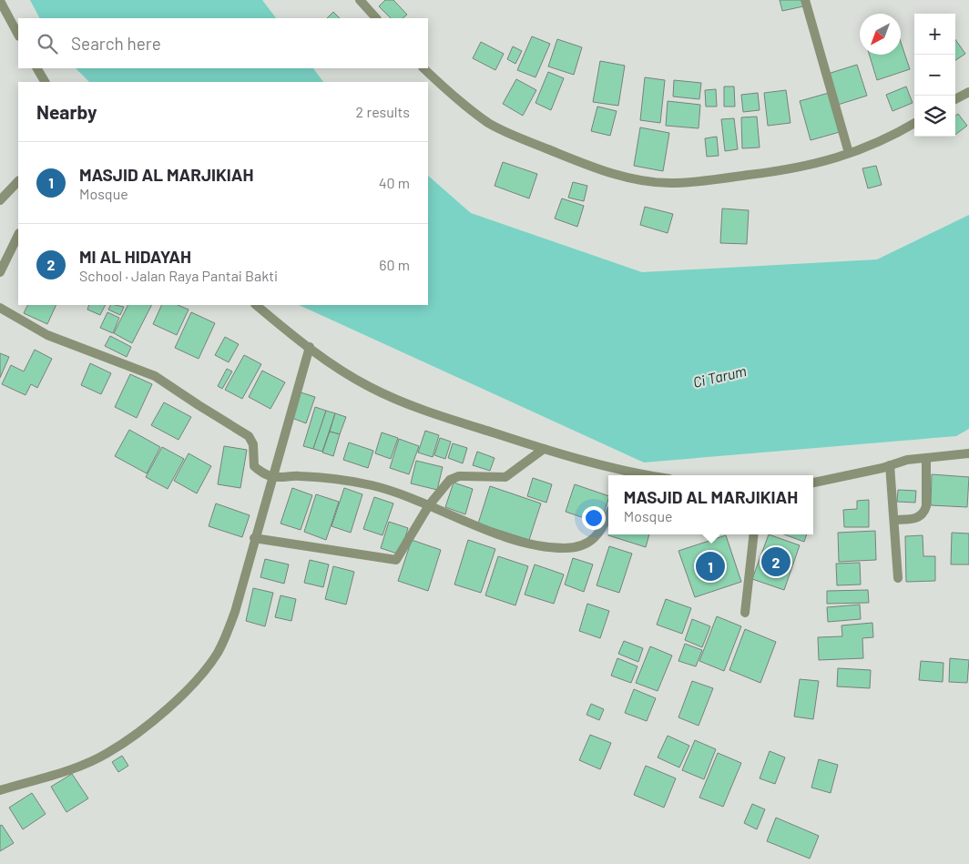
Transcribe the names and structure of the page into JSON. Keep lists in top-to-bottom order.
{
  "water": ["Ci Tarum"],
  "north": "bottom left",
  "page": {
    "map_buttons": ["+", "−"],
    "search": "Search here",
    "heading": ["Nearby", "2 results"],
    "list": [
      {
        "mark": "1",
        "name": "MASJID AL MARJIKIAH",
        "note": "Mosque",
        "value": "40 m"
      },
      {
        "mark": "2",
        "name": "MI AL HIDAYAH",
        "note": "School · Jalan Raya Pantai Bakti",
        "value": "60 m"
      }
    ],
    "popup": ["MASJID AL MARJIKIAH", "Mosque"],
    "pins": ["2", "1"]
  }
}
